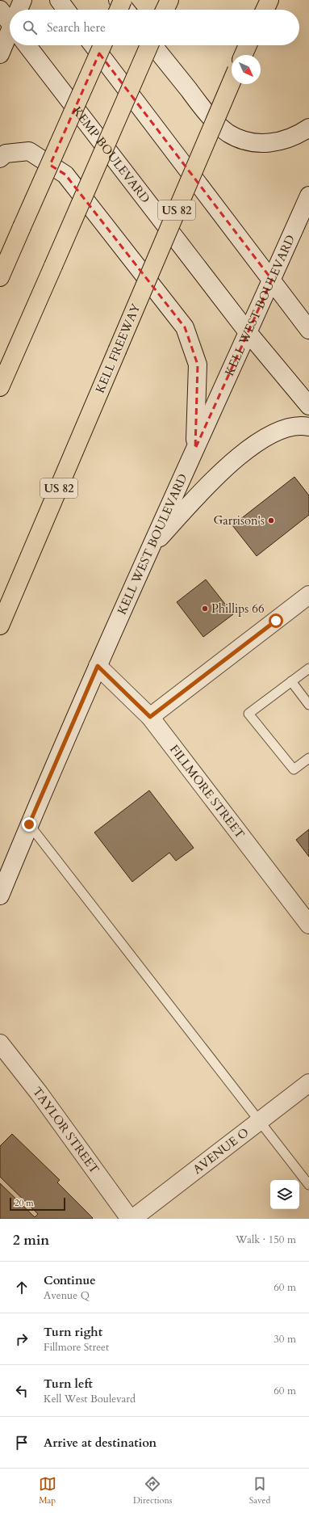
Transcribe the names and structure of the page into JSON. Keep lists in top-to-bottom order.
{
  "streets": {
    "highway": ["US 82", "KELL FREEWAY"],
    "main road": [
      "KEMP BOULEVARD",
      "KELL WEST BOULEVARD",
      "FILLMORE STREET",
      "TAYLOR STREET",
      "AVENUE O"
    ]
  },
  "crossings": [
    ["KEMP BOULEVARD", "KELL WEST BOULEVARD"],
    ["KELL WEST BOULEVARD", "FILLMORE STREET"],
    ["TAYLOR STREET", "AVENUE O"]
  ],
  "places": ["Garrison's", "Phillips 66"],
  "scale_bar": "20 m",
  "north": "bottom right",
  "page": {
    "search": "Search here",
    "scale": "20 m",
    "heading": ["2 min", "Walk · 150 m"],
    "list": [
      ["Continue", "Avenue Q", "60 m"],
      ["Turn right", "Fillmore Street", "30 m"],
      ["Turn left", "Kell West Boulevard", "60 m"],
      "Arrive at destination"
    ],
    "nav": ["Map", "Directions", "Saved"]
  }
}
